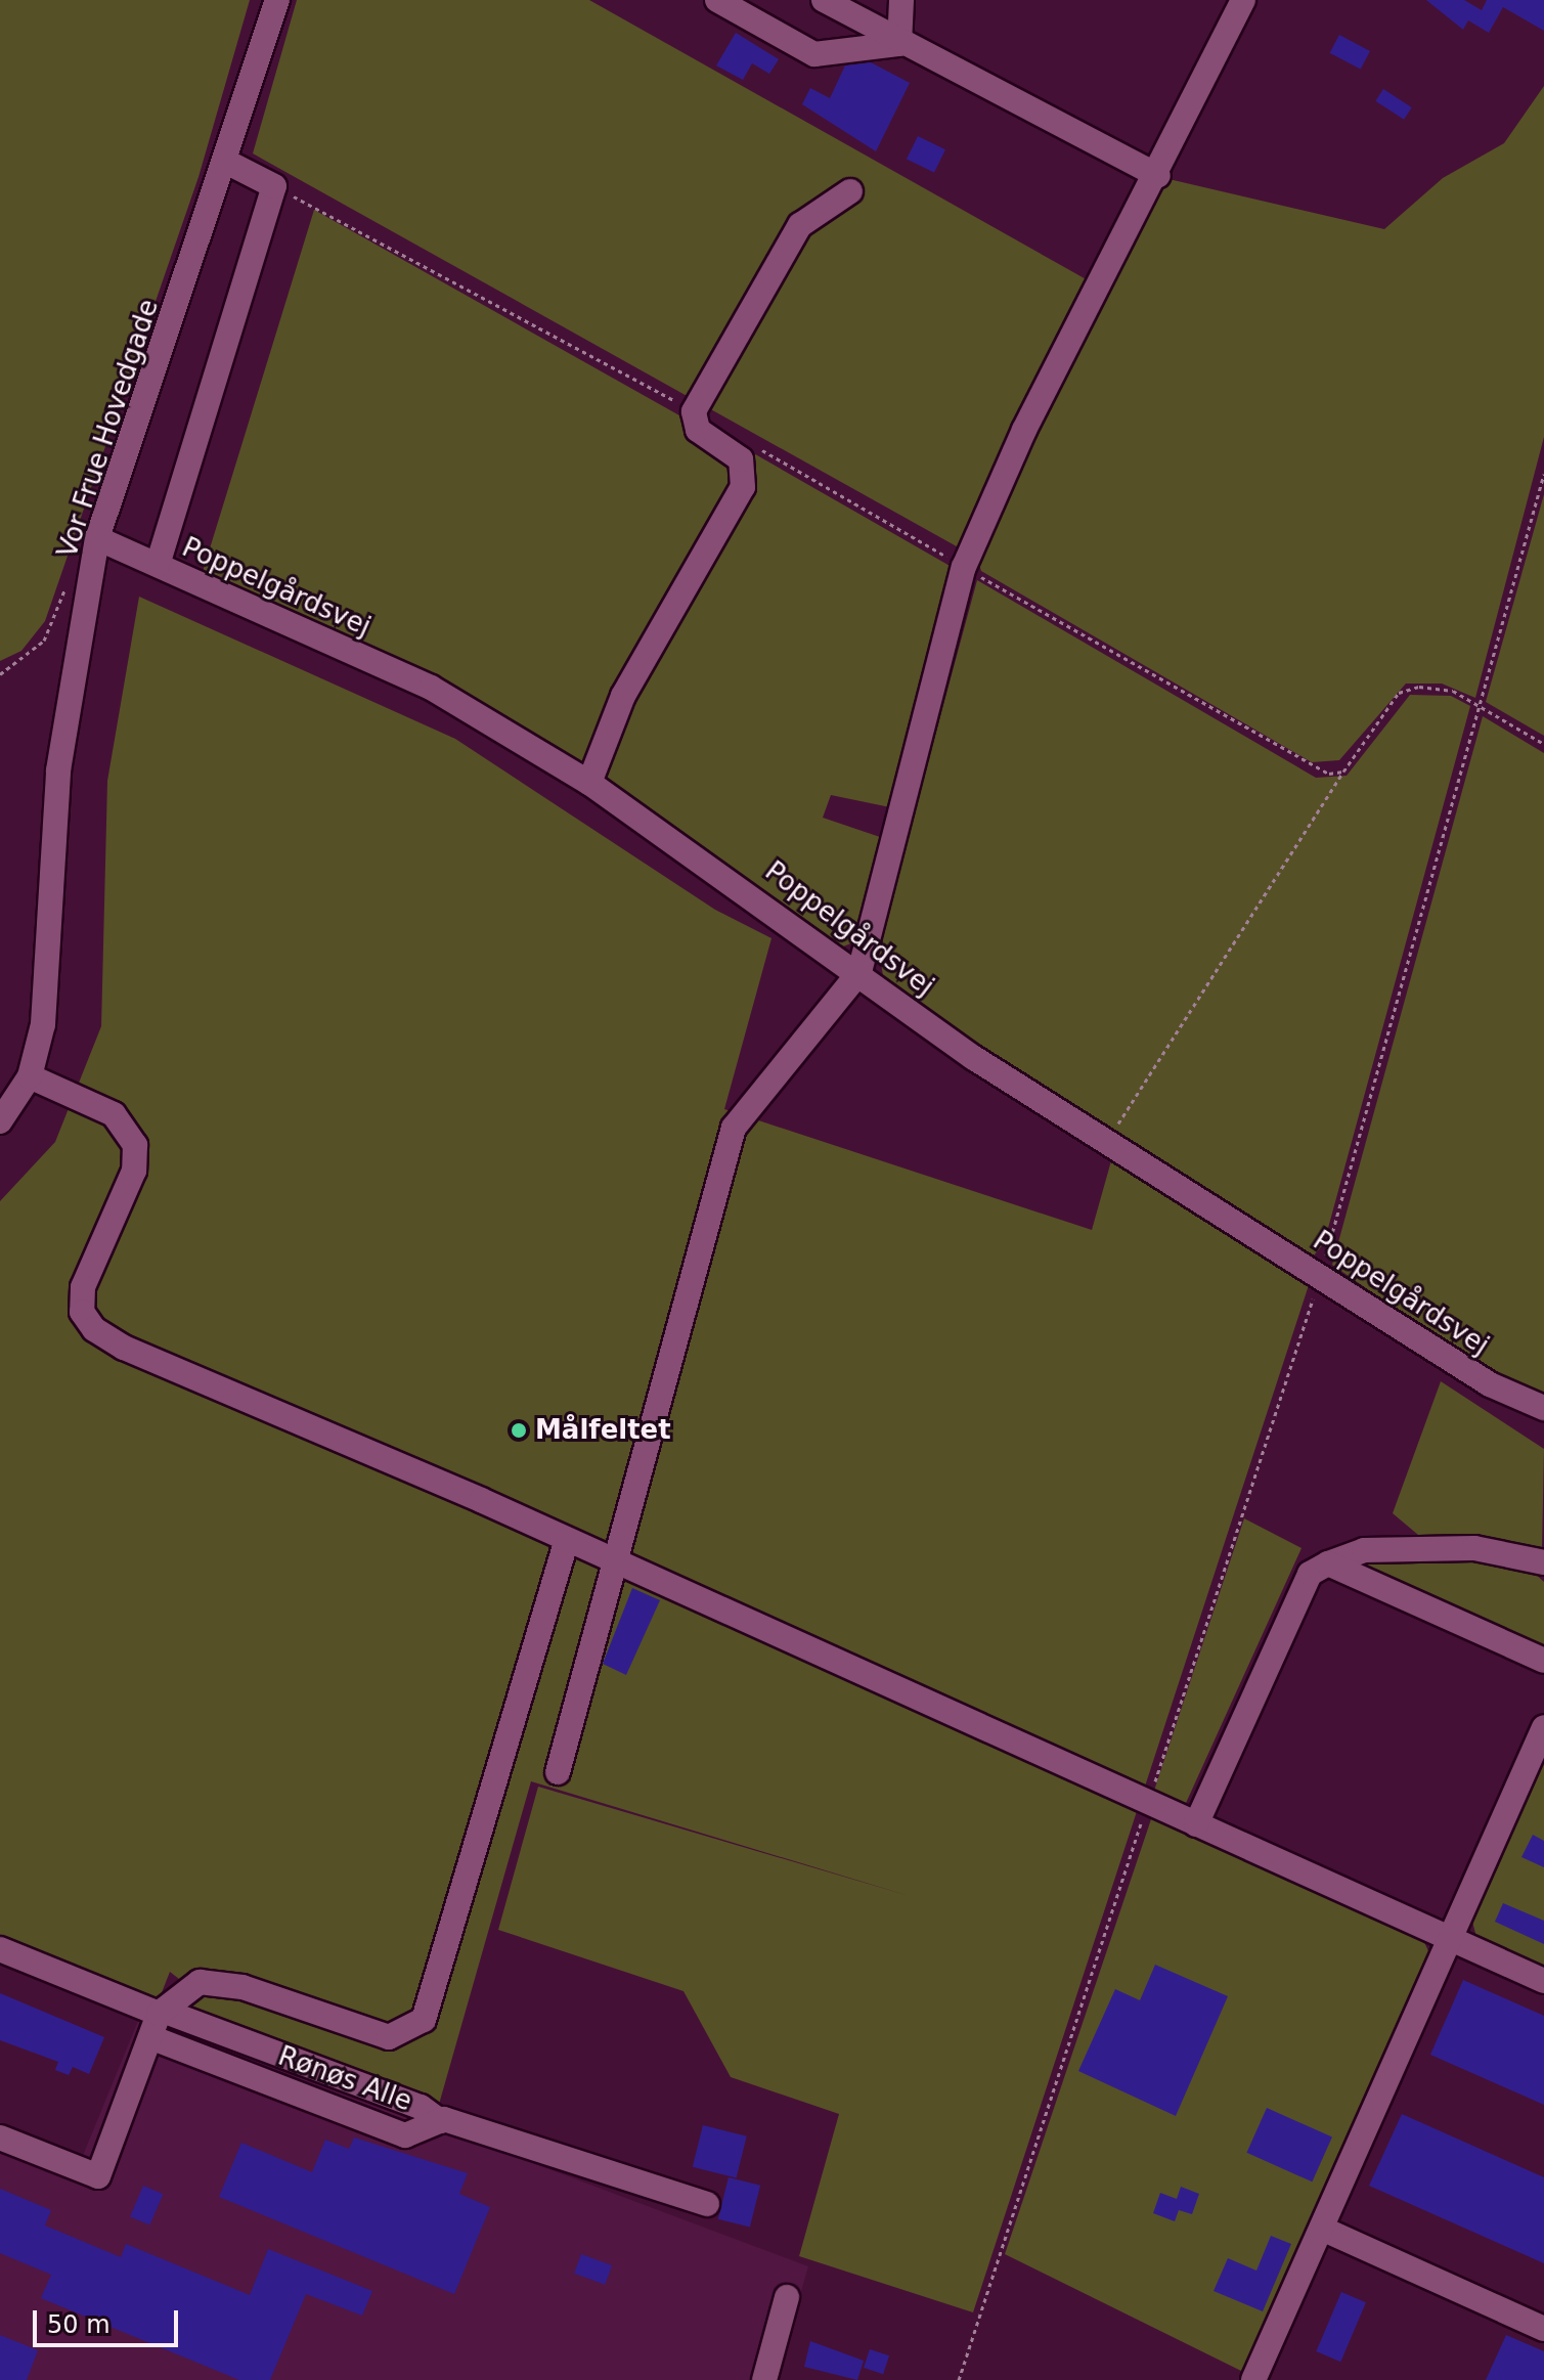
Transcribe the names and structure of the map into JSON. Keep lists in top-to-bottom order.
{
  "streets": {
    "street": ["Vor Frue Hovedgade", "Poppelgårdsvej", "Rønøs Alle"]
  },
  "crossings": [
    ["Vor Frue Hovedgade", "Poppelgårdsvej"]
  ],
  "places": ["Målfeltet"],
  "scale_bar": "50 m"
}
